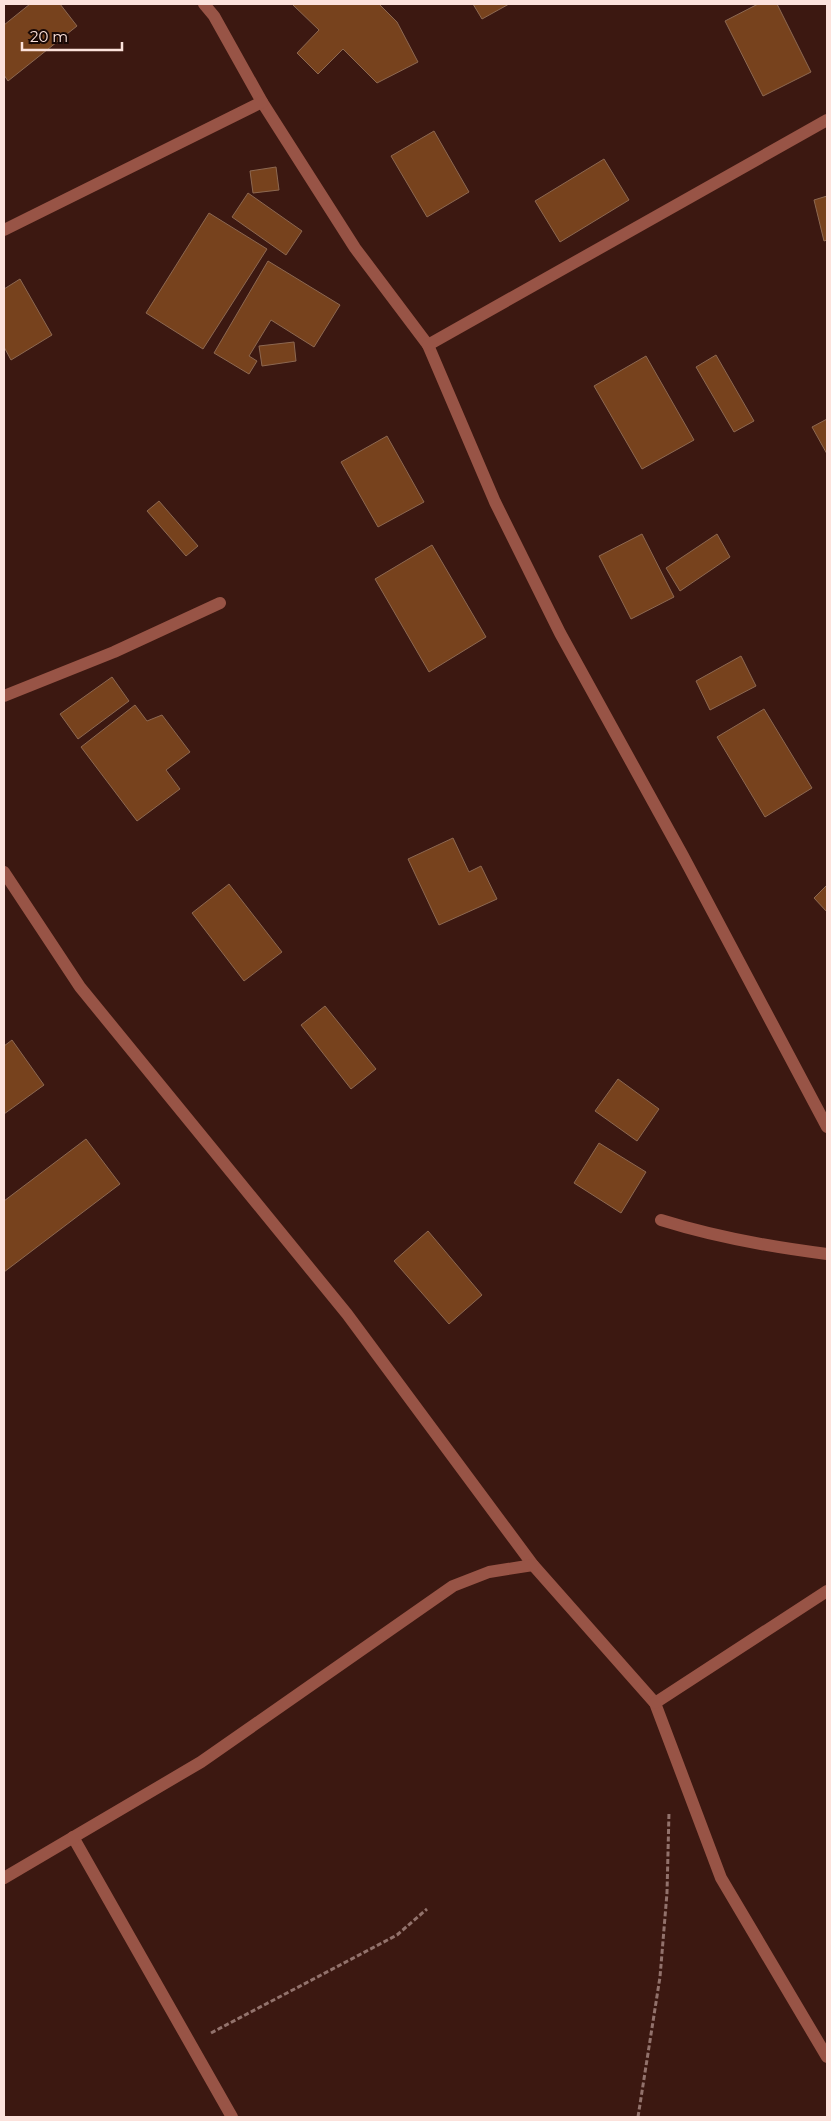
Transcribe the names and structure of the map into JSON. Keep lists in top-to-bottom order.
{
  "scale_bar": "20 m"
}
